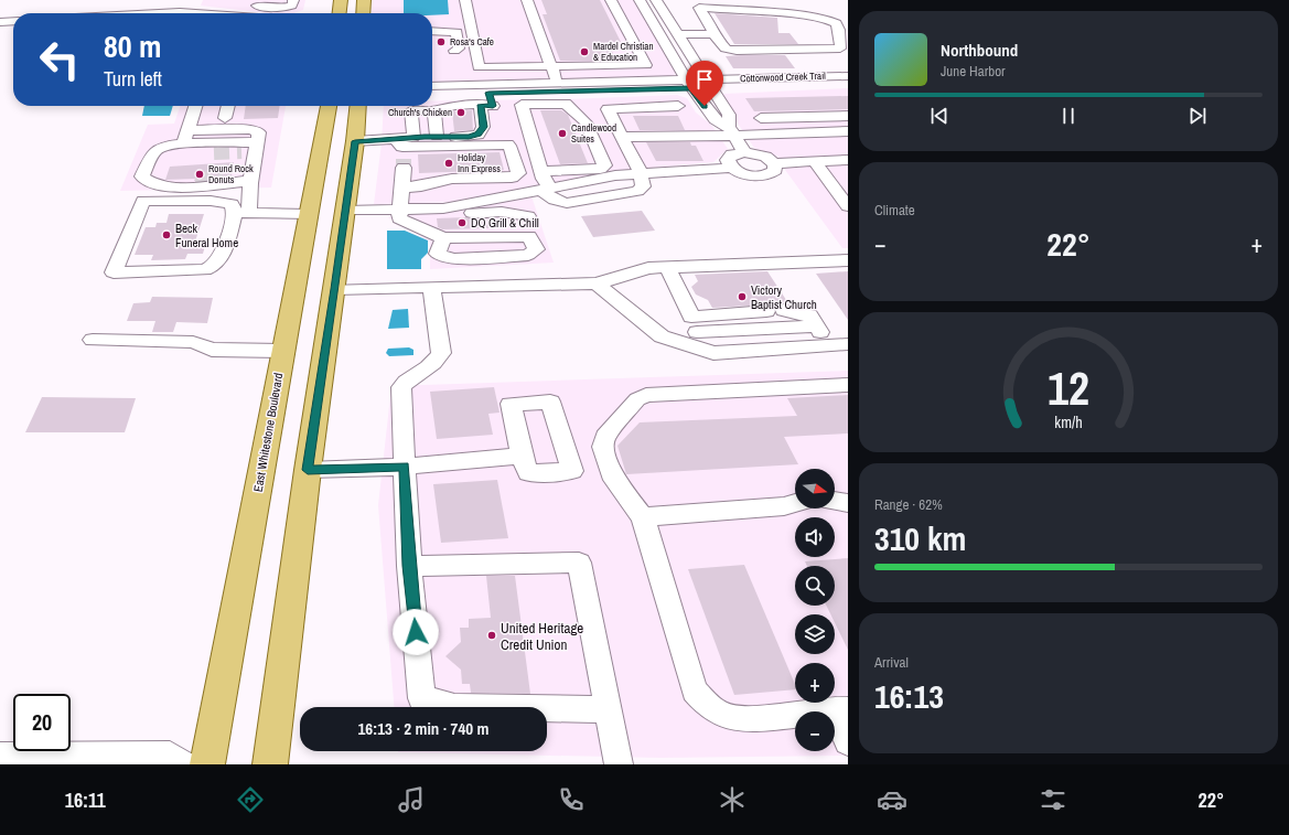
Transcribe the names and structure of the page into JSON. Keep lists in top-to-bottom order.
{
  "streets": {
    "main road": ["East Whitestone Boulevard"],
    "street": ["Cottonwood Creek Trail"]
  },
  "places": [
    "Rosa's Cafe",
    "Mardel Christian & Education",
    "Church's Chicken",
    "Candlewood Suites",
    "Holiday Inn Express",
    "Round Rock Donuts",
    "DQ Grill & Chill",
    "Beck Funeral Home",
    "Victory Baptist Church",
    "United Heritage Credit Union"
  ],
  "north": "right",
  "page": {
    "turn": ["80 m", "Turn left"],
    "song": ["Northbound", "June Harbor"],
    "tile": [
      "Climate",
      ["Range · 62%", "310 km"],
      ["Arrival", "16:13"]
    ],
    "heat": ["−", "22°", "+"],
    "map_buttons": ["+", "−"],
    "limit": "20",
    "trip": "16:13 · 2 min · 740 m",
    "tabs": ["16:11", "22°"],
    "gauge": ["12", "km/h"]
  }
}
